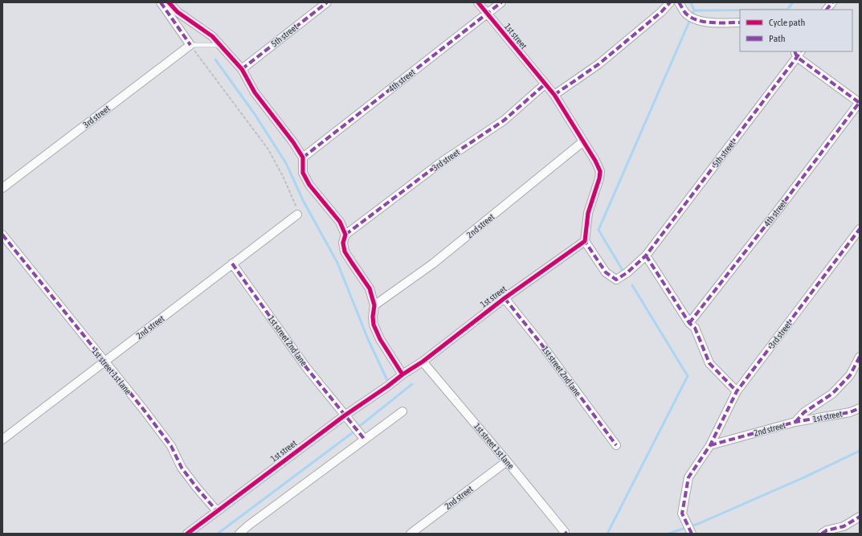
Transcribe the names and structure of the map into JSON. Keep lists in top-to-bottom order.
{
  "streets": {
    "street": [
      "5th street",
      "1st street",
      "4th street",
      "3rd street",
      "2nd street",
      "1st street 2nd lane",
      "1st street 1st lane"
    ]
  },
  "crossings": [
    ["5th street", "1st street"],
    ["1st street", "4th street"],
    ["1st street", "3rd street"],
    ["1st street", "2nd street"],
    ["1st street", "1st street 2nd lane"],
    ["1st street", "1st street 1st lane"],
    ["3rd street", "2nd street"],
    ["2nd street", "1st street 2nd lane"],
    ["2nd street", "1st street 1st lane"]
  ],
  "legend": ["Cycle path", "Path"]
}
